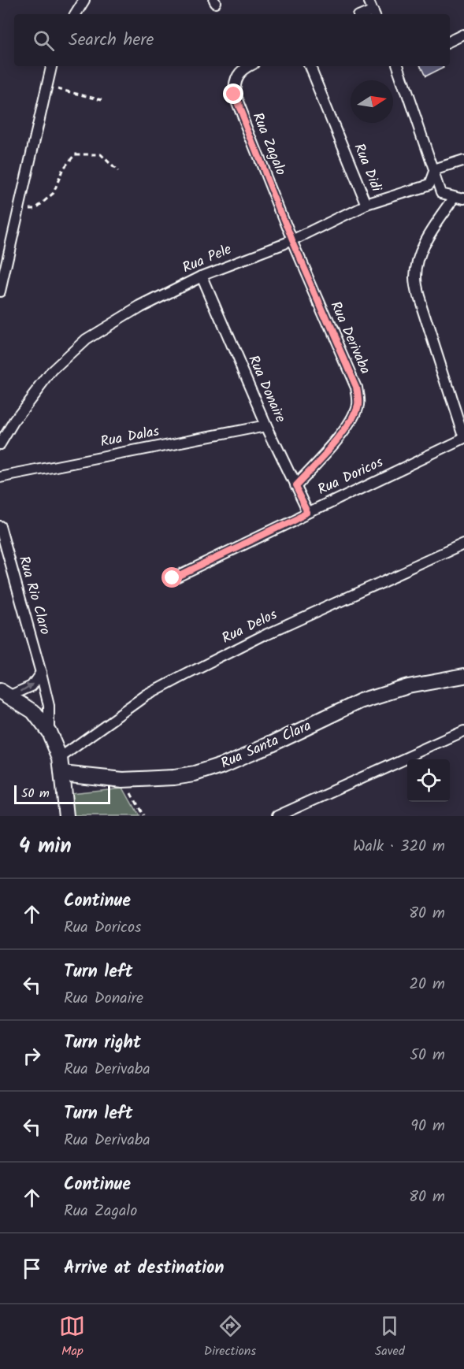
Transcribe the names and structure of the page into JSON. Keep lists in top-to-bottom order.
{
  "streets": {
    "main road": ["Rua Santa Clara"],
    "street": [
      "Rua Zagalo",
      "Rua Didi",
      "Rua Pele",
      "Rua Derivaba",
      "Rua Donaire",
      "Rua Dalas",
      "Rua Doricos",
      "Rua Rio Claro",
      "Rua Delos"
    ]
  },
  "crossings": [
    ["Rua Zagalo", "Rua Pele"],
    ["Rua Zagalo", "Rua Derivaba"],
    ["Rua Didi", "Rua Pele"],
    ["Rua Pele", "Rua Derivaba"],
    ["Rua Pele", "Rua Donaire"],
    ["Rua Derivaba", "Rua Donaire"],
    ["Rua Donaire", "Rua Dalas"],
    ["Rua Donaire", "Rua Doricos"]
  ],
  "scale_bar": "50 m",
  "north": "right",
  "page": {
    "search": "Search here",
    "scale": "50 m",
    "heading": ["4 min", "Walk · 320 m"],
    "list": [
      ["Continue", "Rua Doricos", "80 m"],
      ["Turn left", "Rua Donaire", "20 m"],
      ["Turn right", "Rua Derivaba", "50 m"],
      ["Turn left", "Rua Derivaba", "90 m"],
      ["Continue", "Rua Zagalo", "80 m"],
      "Arrive at destination"
    ],
    "nav": ["Map", "Directions", "Saved"]
  }
}
